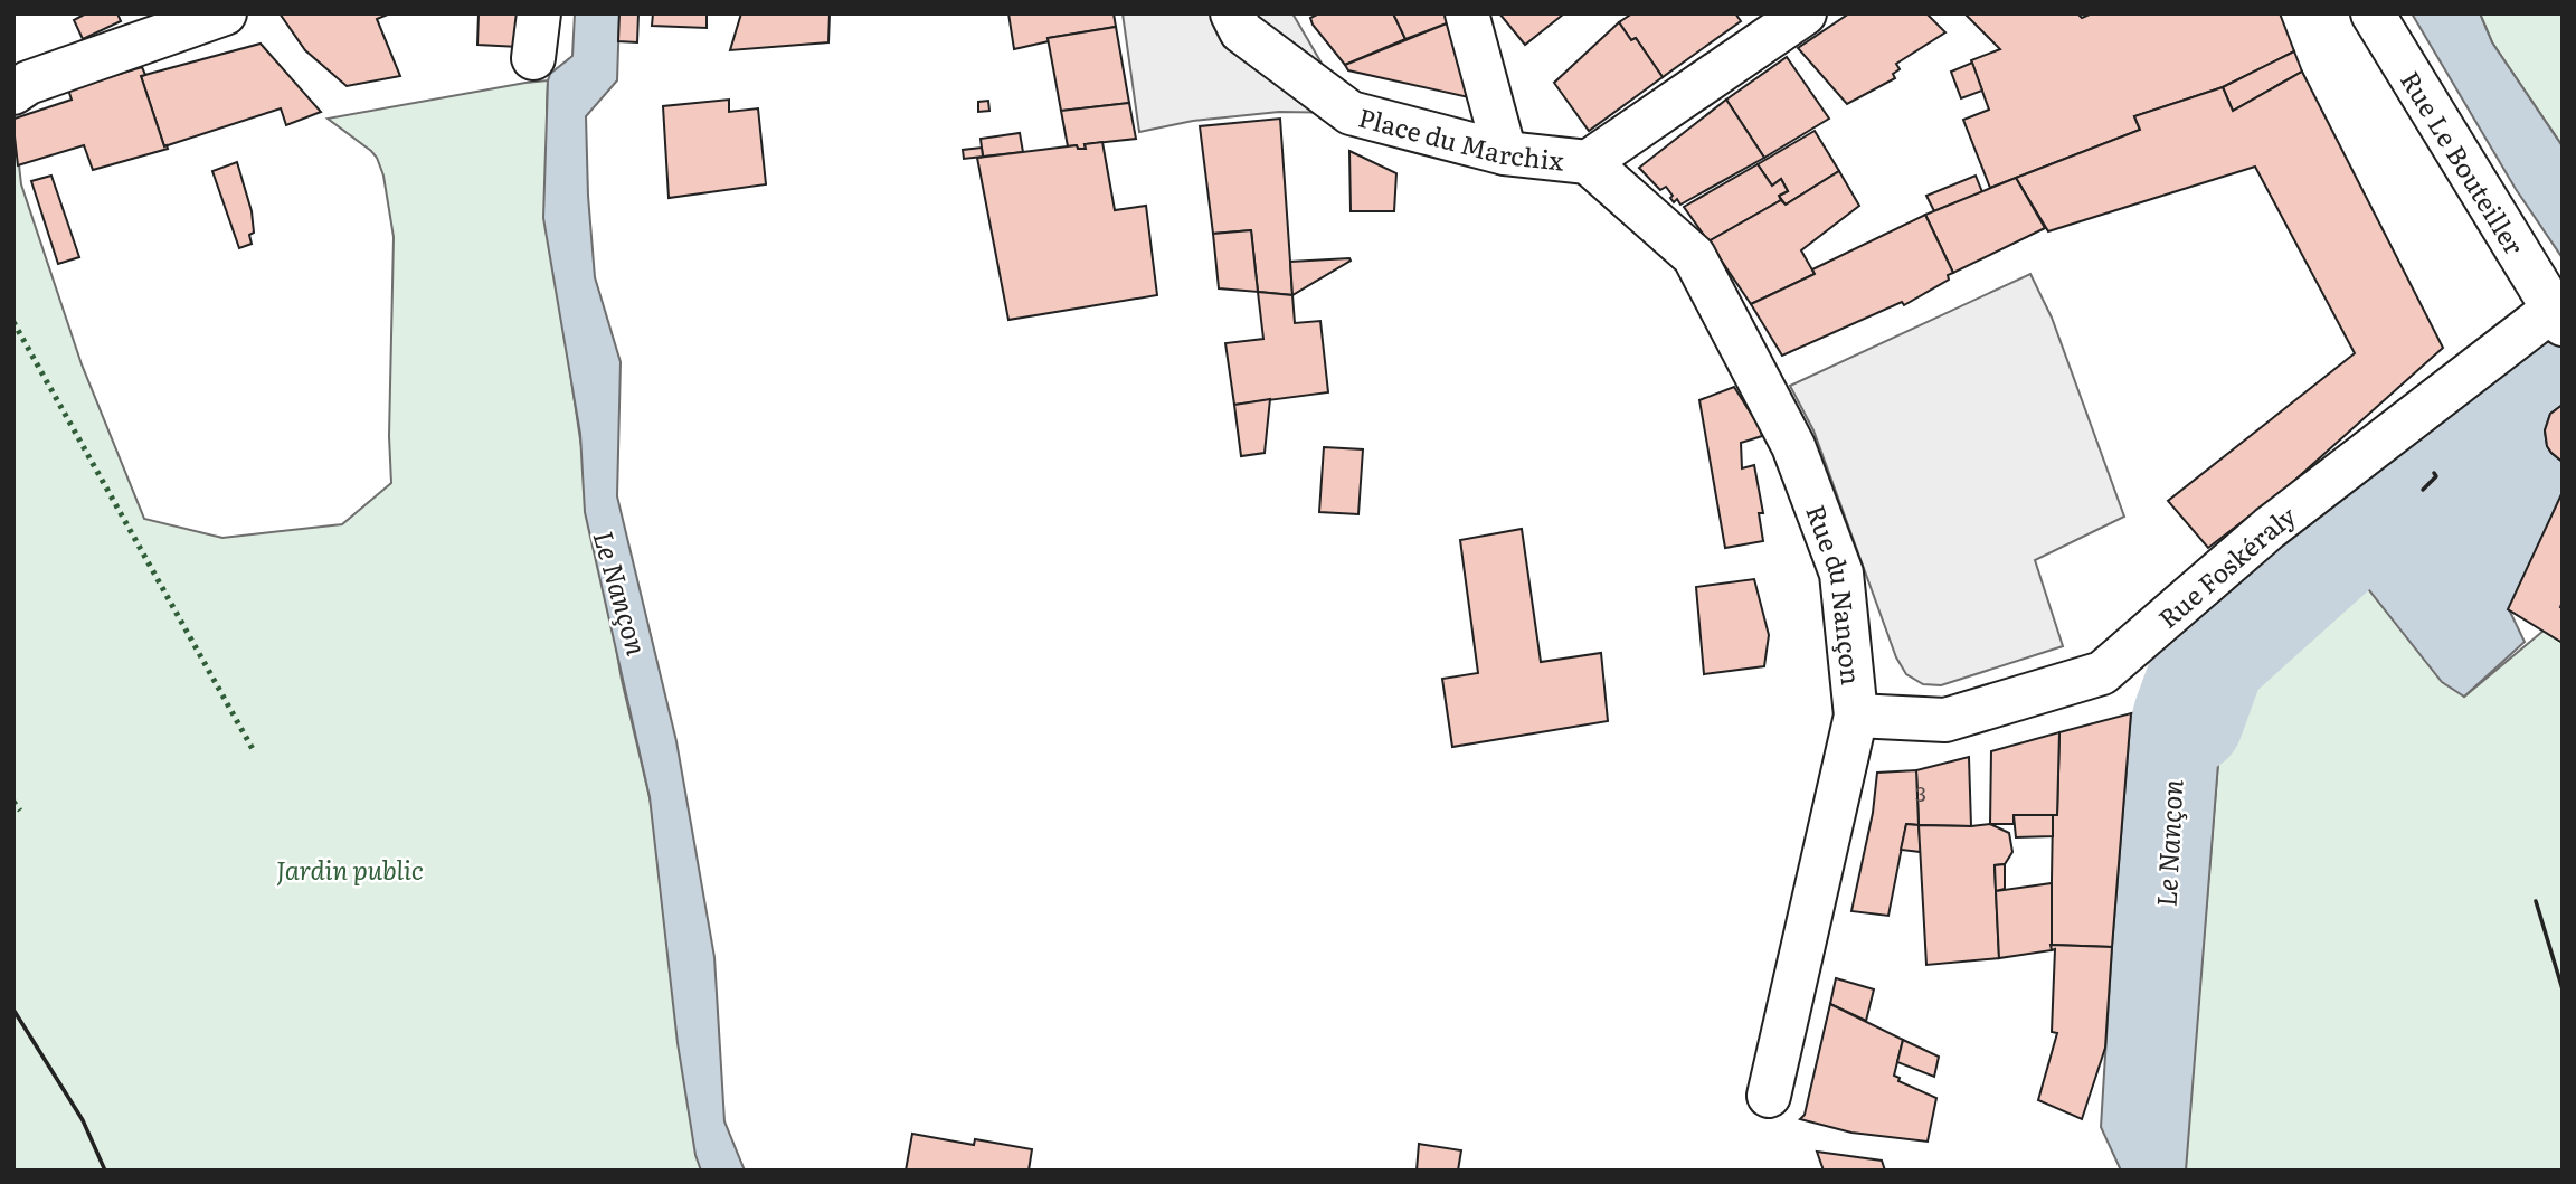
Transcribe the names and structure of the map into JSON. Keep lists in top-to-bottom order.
{
  "streets": {
    "street": [
      "Place du Marchix",
      "Rue Le Bouteiller",
      "Rue Foskéraly",
      "Rue du Nançon"
    ]
  },
  "crossings": [
    ["Place du Marchix", "Rue du Nançon"],
    ["Rue Le Bouteiller", "Rue Foskéraly"],
    ["Rue Foskéraly", "Rue du Nançon"]
  ],
  "water": ["Le Nançon"],
  "parks": ["Jardin public"],
  "house_numbers": ["3"]
}
